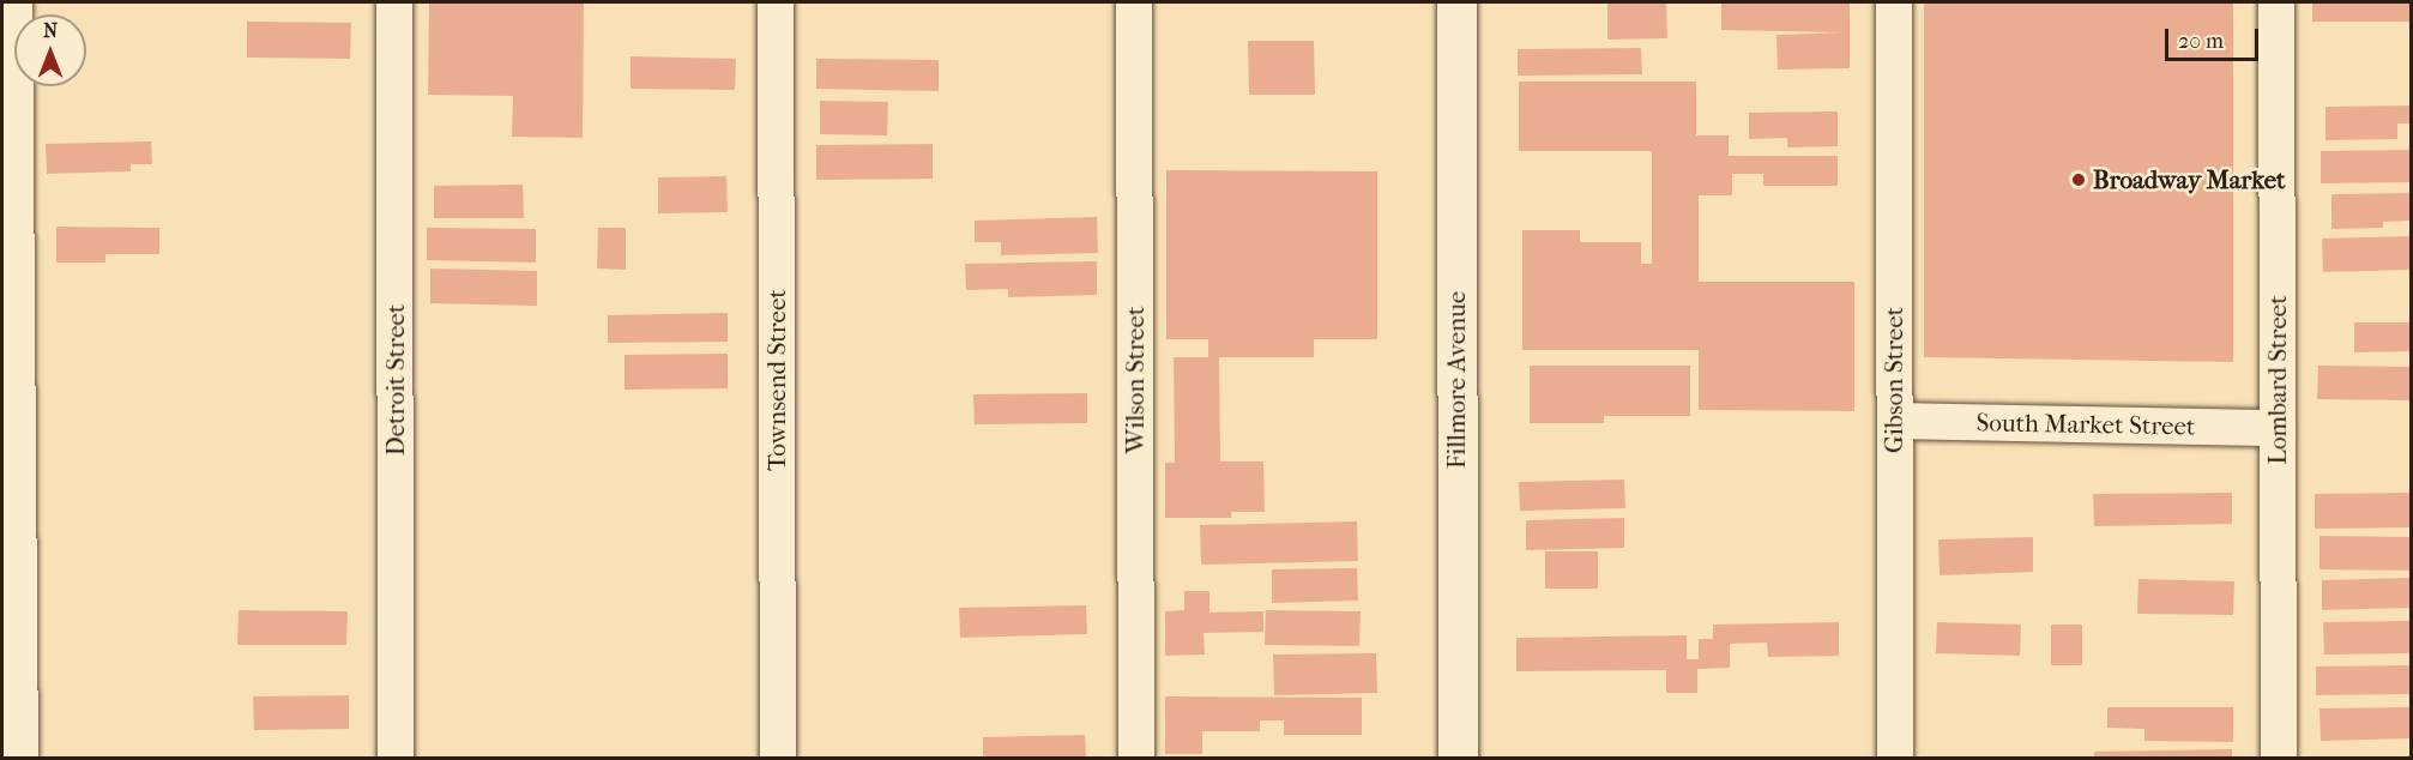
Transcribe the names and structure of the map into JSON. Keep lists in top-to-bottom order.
{
  "streets": {
    "street": [
      "Detroit Street",
      "Townsend Street",
      "Wilson Street",
      "Fillmore Avenue",
      "Gibson Street",
      "Lombard Street",
      "South Market Street"
    ]
  },
  "crossings": [
    ["Gibson Street", "South Market Street"],
    ["Lombard Street", "South Market Street"]
  ],
  "places": ["Broadway Market"],
  "scale_bar": "20 m",
  "north": "top"
}
